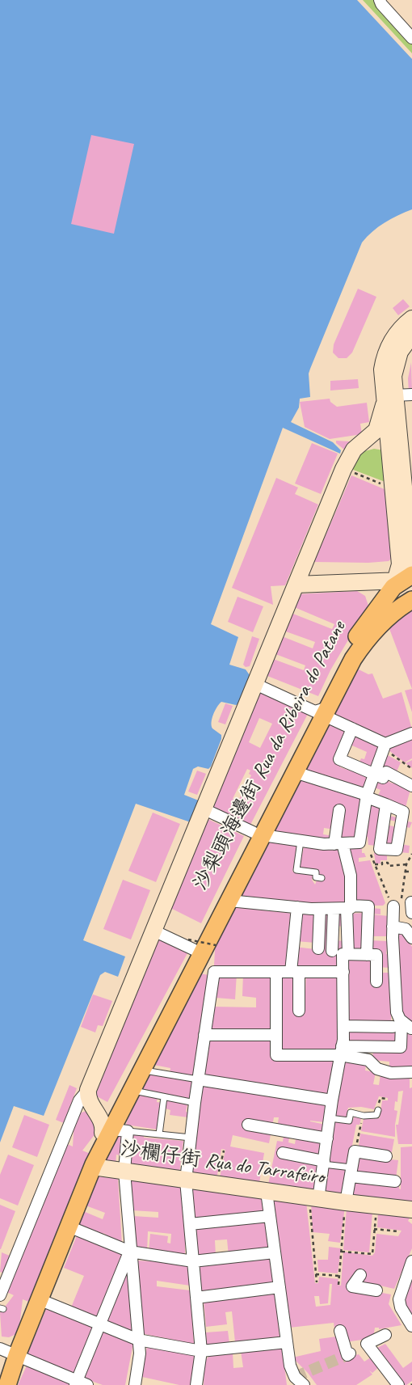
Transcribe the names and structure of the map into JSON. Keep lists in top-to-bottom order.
{
  "streets": {
    "main road": ["沙梨頭海邊街 Rua da Ribeira do Patane"],
    "street": ["沙欄仔街 Rua do Tarrafeiro"]
  }
}
